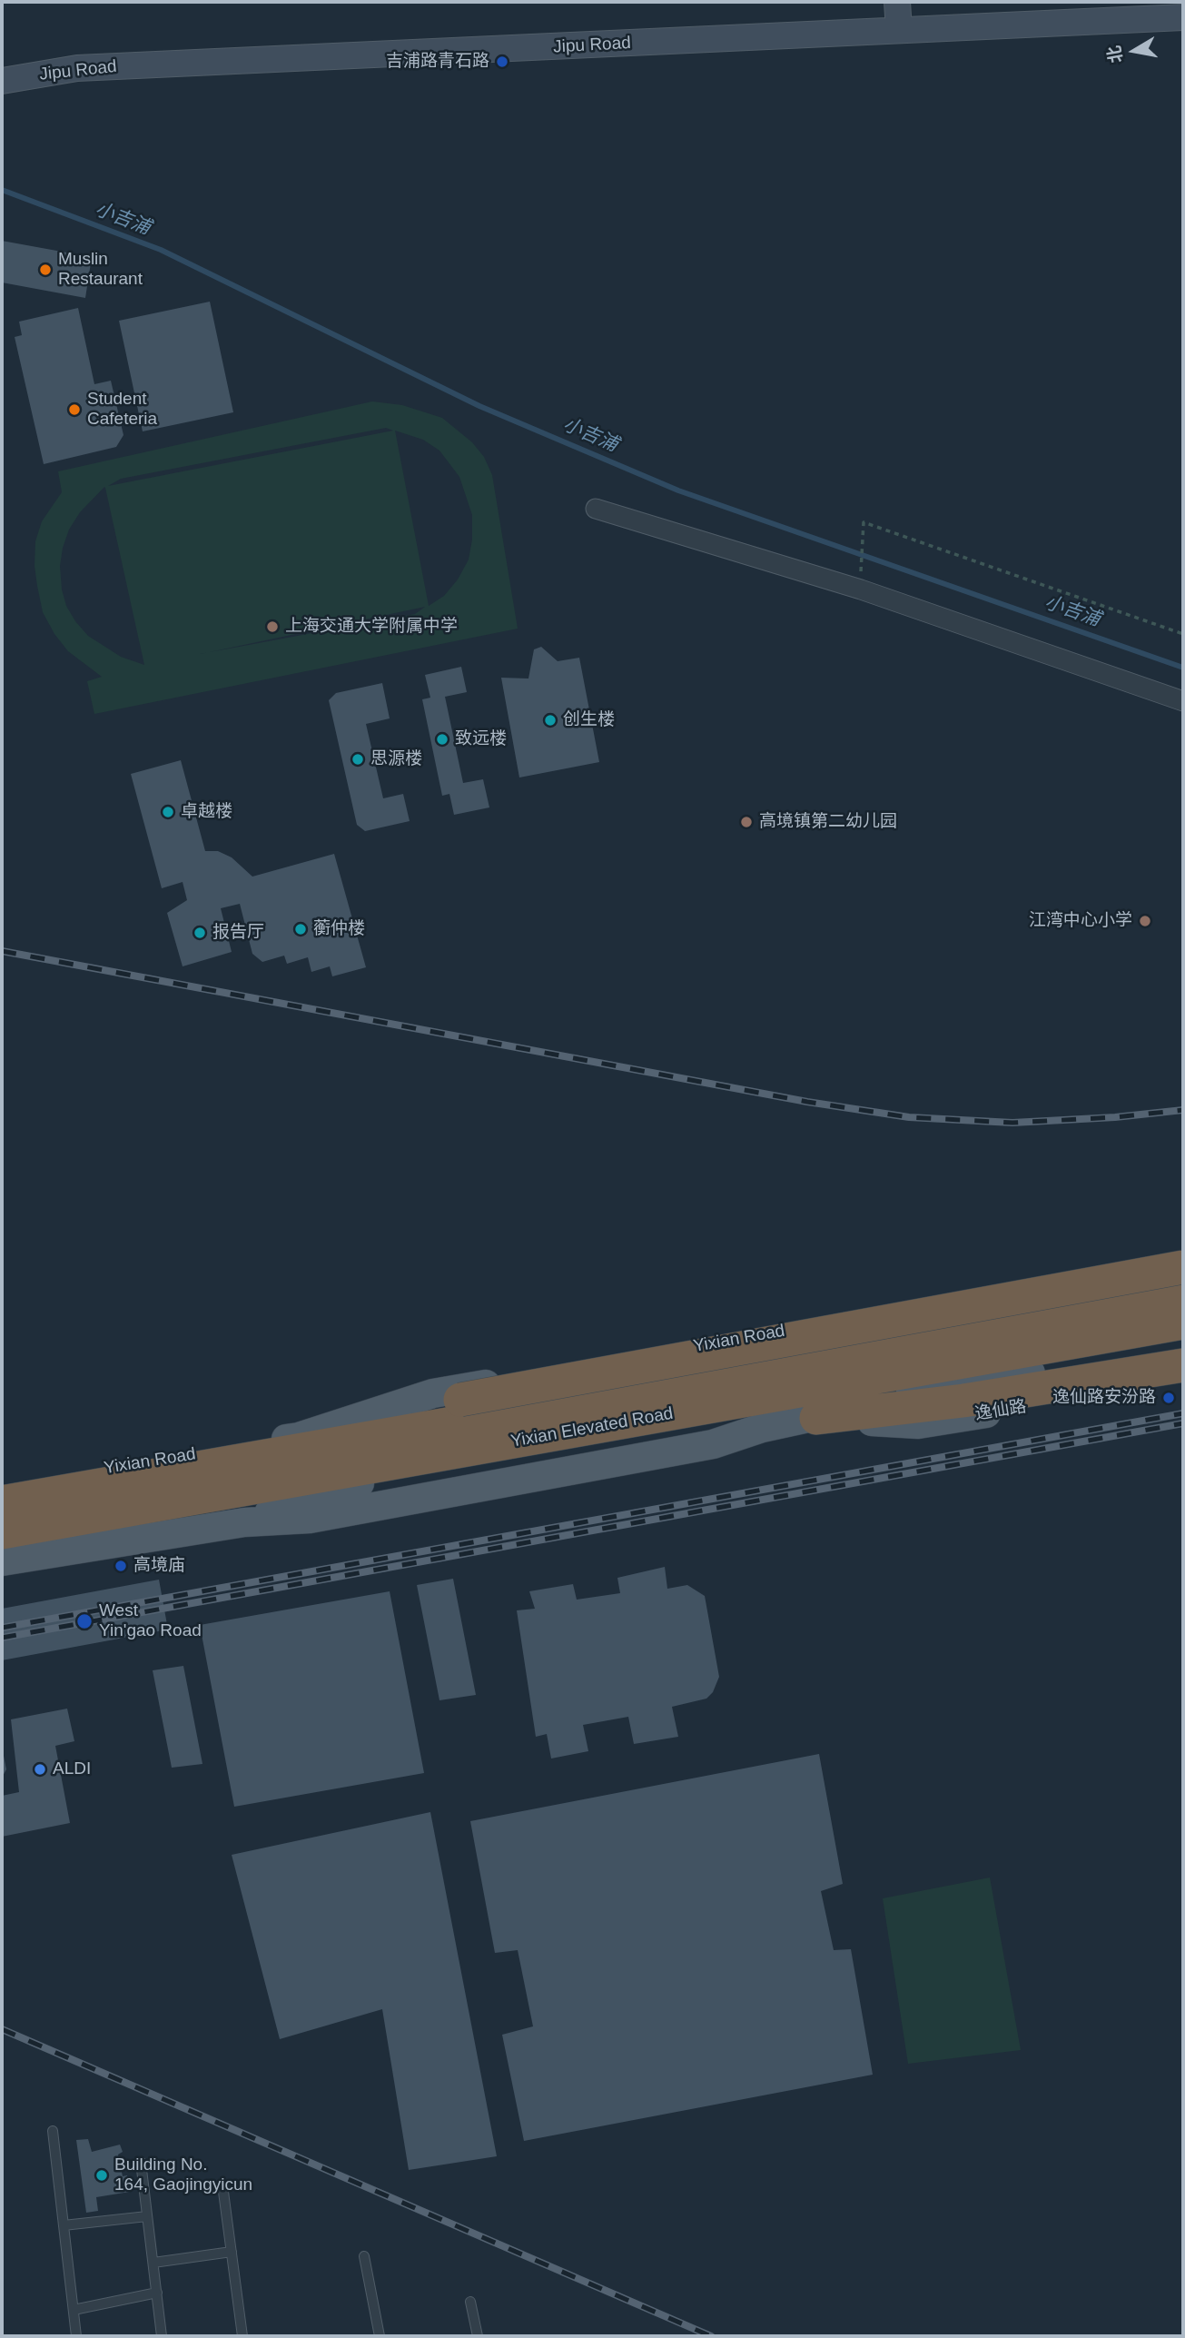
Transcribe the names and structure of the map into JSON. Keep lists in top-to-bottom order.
{
  "streets": {
    "highway": ["Yixian Elevated Road"],
    "main road": ["Yixian Road", "逸仙路"],
    "street": ["Jipu Road"]
  },
  "crossings": [
    ["Yixian Road", "Yixian Elevated Road"]
  ],
  "water": ["小吉浦"],
  "places": [
    "吉浦路青石路",
    "Muslin Restaurant",
    "Student Cafeteria",
    "上海交通大学附属中学",
    "创生楼",
    "致远楼",
    "思源楼",
    "卓越楼",
    "高境镇第二幼儿园",
    "江湾中心小学",
    "蘅仲楼",
    "报告厅",
    "逸仙路安汾路",
    "高境庙",
    "West Yin'gao Road",
    "ALDI",
    "Building No. 164, Gaojingyicun"
  ],
  "north": "left"
}
